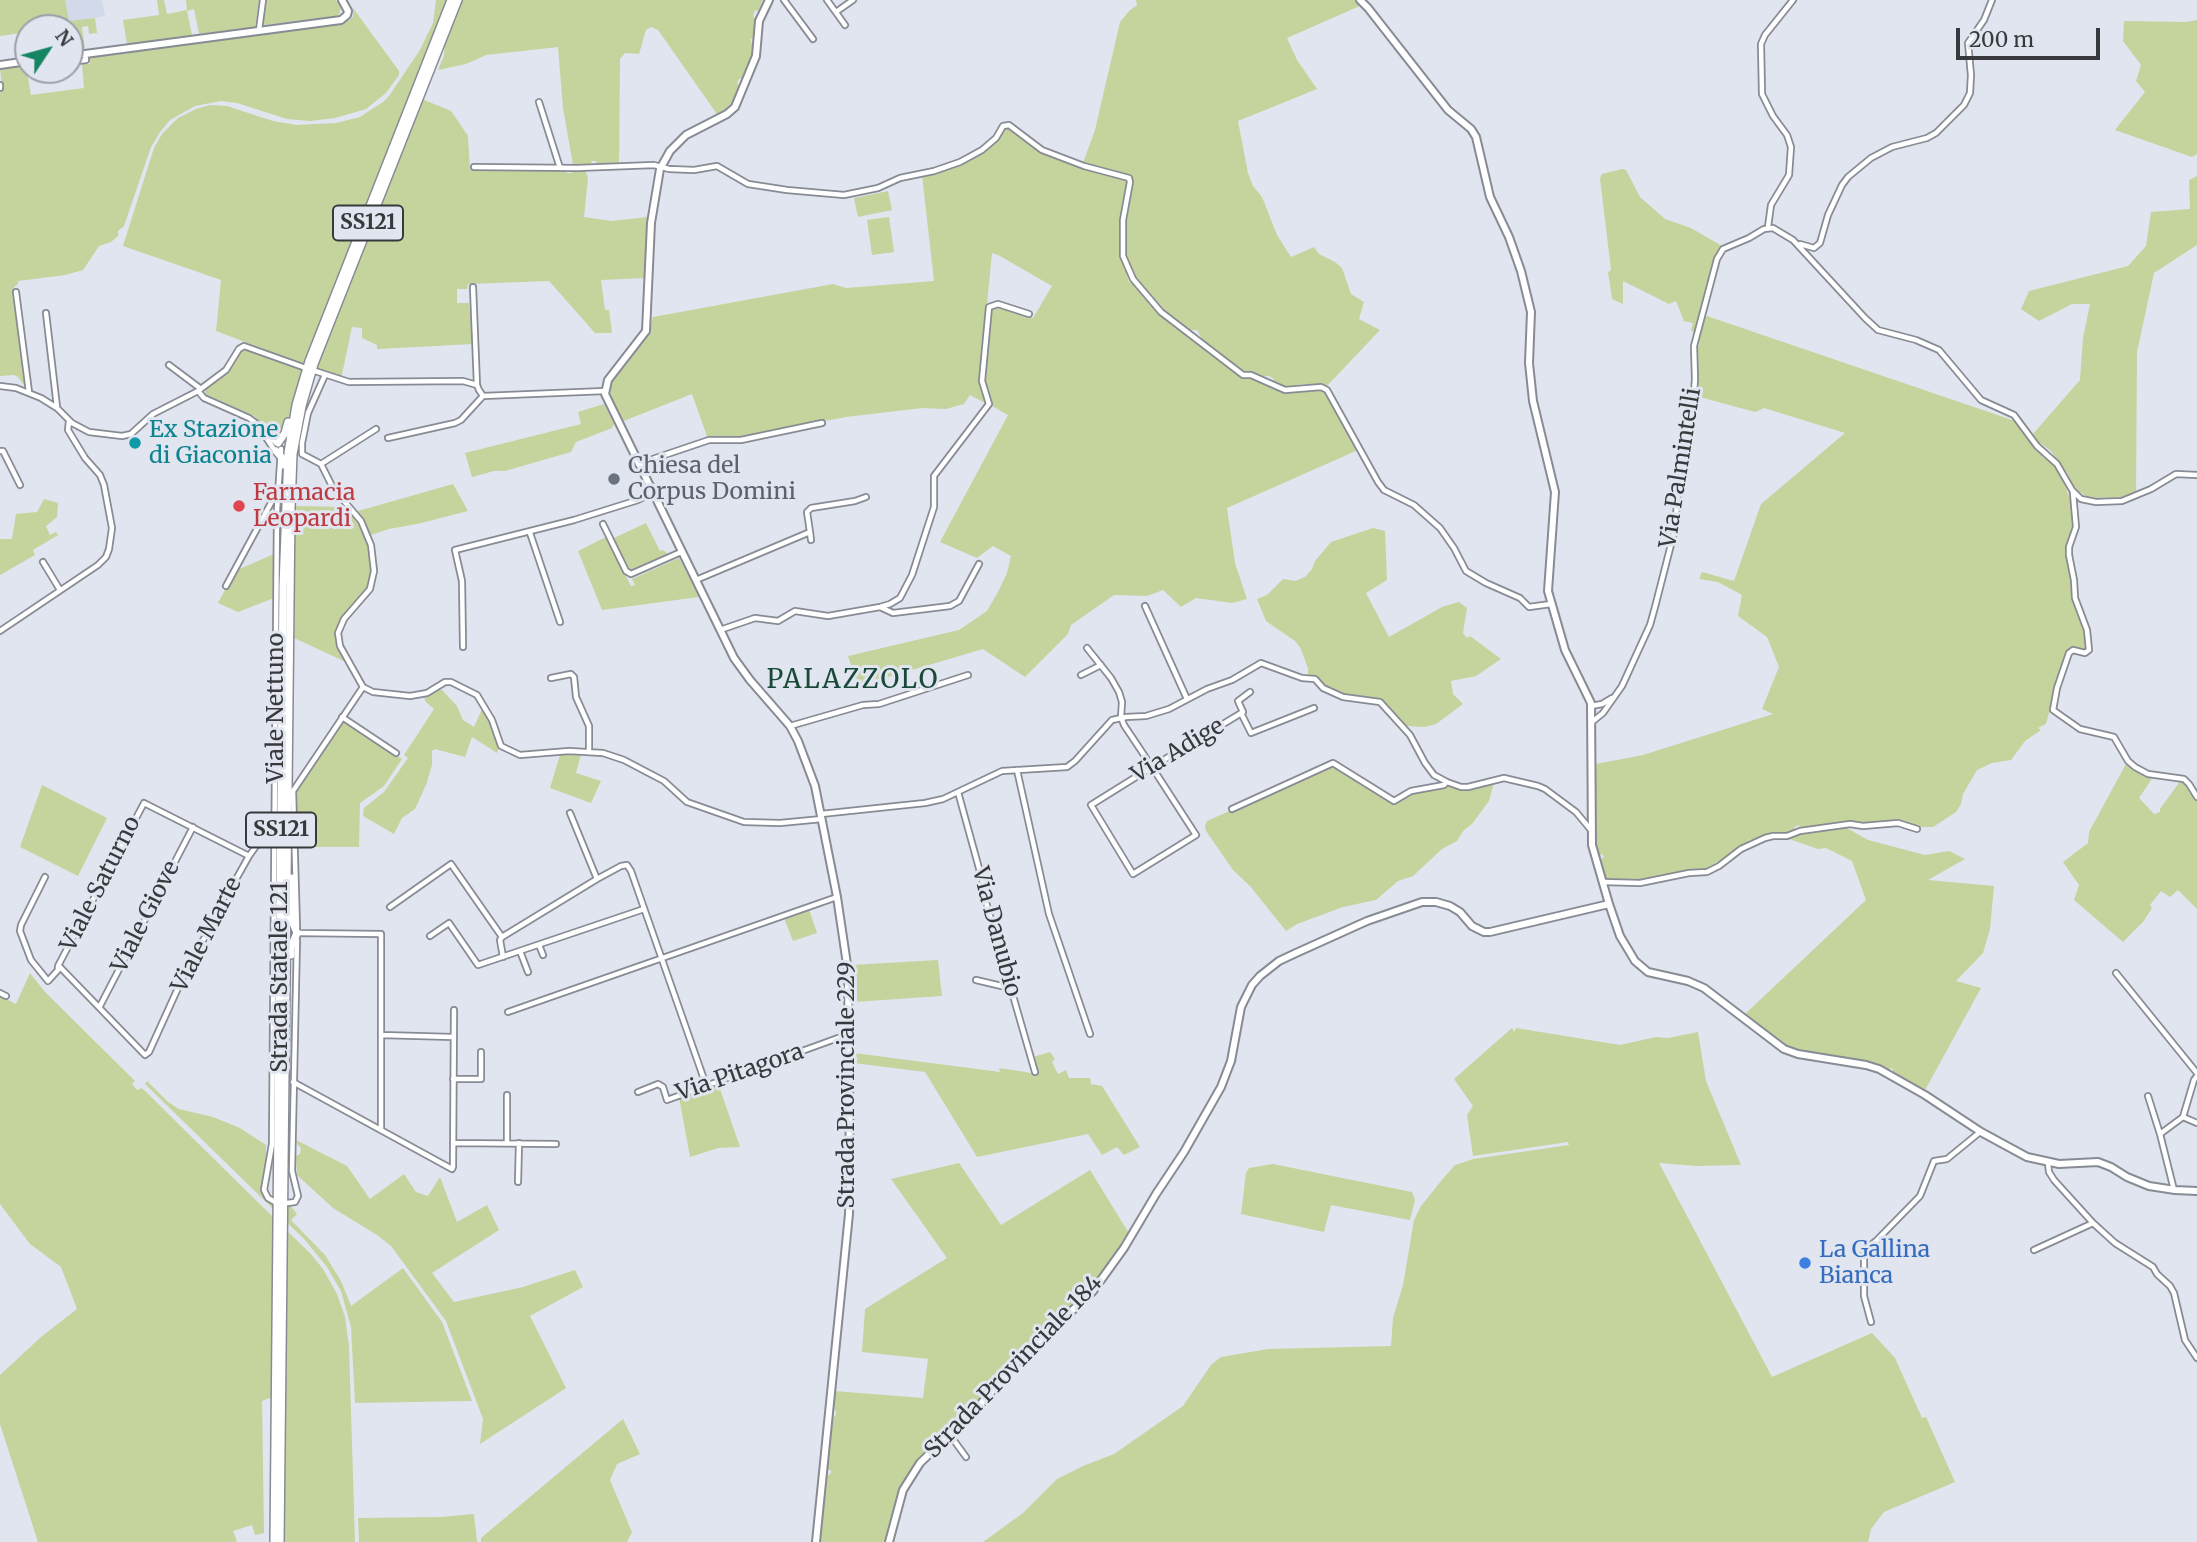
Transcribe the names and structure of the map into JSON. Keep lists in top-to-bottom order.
{
  "streets": {
    "main road": ["SS121", "Strada Statale 121"],
    "street": [
      "Via Palmintelli",
      "Viale Nettuno",
      "Via Adige",
      "Viale Saturno",
      "Viale Giove",
      "Via Danubio",
      "Viale Marte",
      "Via Pitagora",
      "Strada Provinciale 229",
      "Strada Provinciale 184"
    ]
  },
  "crossings": [
    ["SS121", "Viale Nettuno"],
    ["SS121", "Strada Statale 121"],
    ["Viale Nettuno", "Viale Marte"],
    ["Viale Nettuno", "Strada Statale 121"],
    ["Viale Saturno", "Viale Giove"],
    ["Viale Giove", "Viale Marte"],
    ["Via Pitagora", "Strada Provinciale 229"]
  ],
  "districts": ["PALAZZOLO"],
  "places": [
    "Ex Stazione di Giaconia",
    "Chiesa del Corpus Domini",
    "Farmacia Leopardi",
    "La Gallina Bianca"
  ],
  "scale_bar": "200 m",
  "north": "top right"
}
